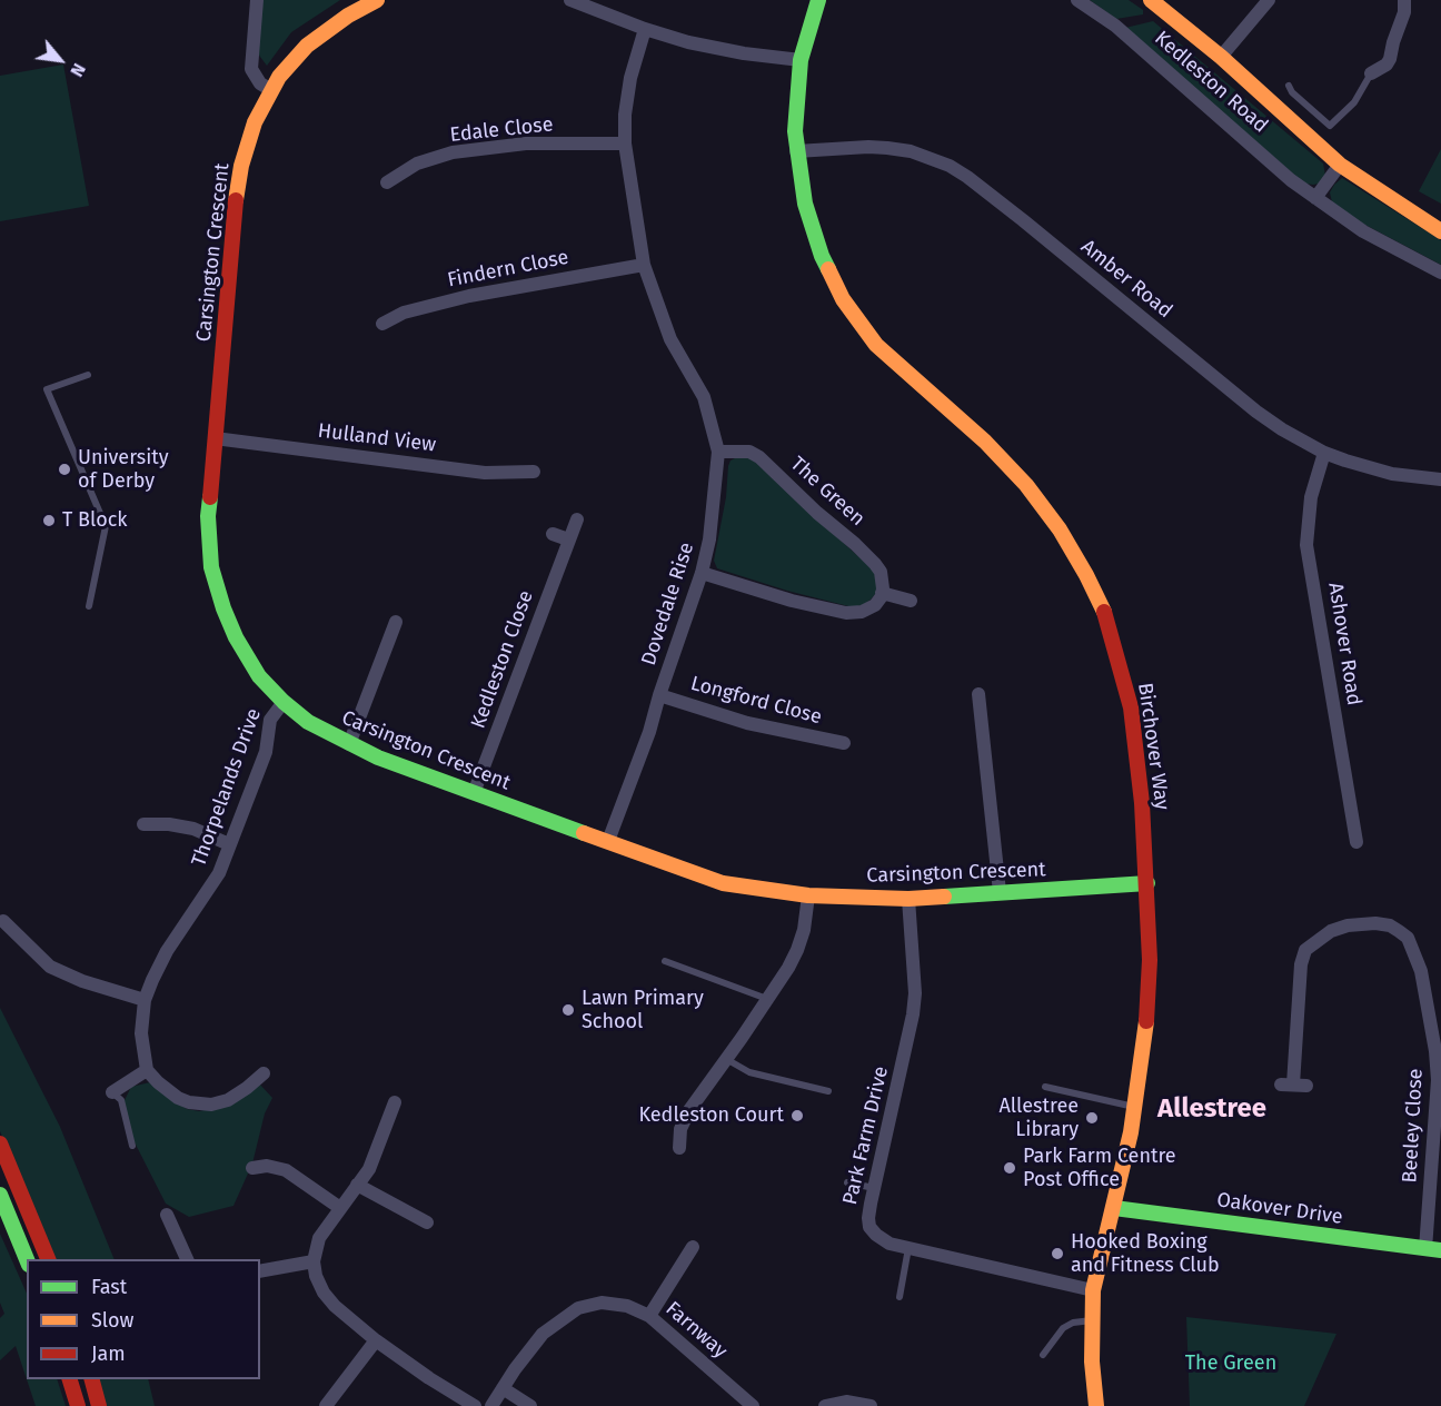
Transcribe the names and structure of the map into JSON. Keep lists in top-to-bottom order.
{
  "streets": {
    "main road": [
      "Kedleston Road",
      "Carsington Crescent",
      "Birchover Way",
      "Oakover Drive"
    ],
    "street": [
      "Edale Close",
      "Findern Close",
      "Amber Road",
      "Hulland View",
      "The Green",
      "Dovedale Rise",
      "Ashover Road",
      "Kedleston Close",
      "Longford Close",
      "Thorpelands Drive",
      "Beeley Close",
      "Park Farm Drive",
      "Farnway"
    ]
  },
  "crossings": [
    ["Edale Close", "Dovedale Rise"],
    ["Carsington Crescent", "Hulland View"],
    ["Carsington Crescent", "Dovedale Rise"],
    ["Carsington Crescent", "Kedleston Close"],
    ["Carsington Crescent", "Birchover Way"],
    ["Carsington Crescent", "Thorpelands Drive"],
    ["Carsington Crescent", "Park Farm Drive"],
    ["Findern Close", "Dovedale Rise"],
    ["Amber Road", "Ashover Road"],
    ["Amber Road", "Birchover Way"],
    ["The Green", "Dovedale Rise"],
    ["Dovedale Rise", "Longford Close"],
    ["Birchover Way", "Park Farm Drive"],
    ["Birchover Way", "Oakover Drive"],
    ["Beeley Close", "Oakover Drive"]
  ],
  "districts": ["Allestree"],
  "parks": ["The Green"],
  "places": [
    "University of Derby",
    "T Block",
    "Lawn Primary School",
    "Kedleston Court",
    "Allestree Library",
    "Park Farm Centre Post Office",
    "Hooked Boxing and Fitness Club"
  ],
  "legend": ["Fast", "Slow", "Jam"],
  "north": "bottom right"
}
